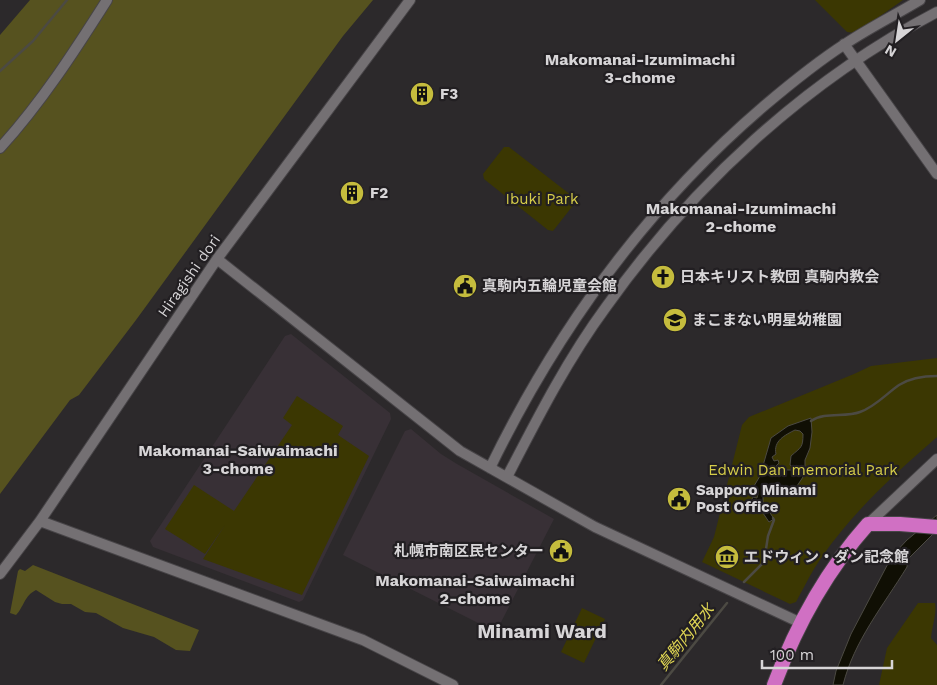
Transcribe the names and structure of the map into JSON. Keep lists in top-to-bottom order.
{
  "streets": {
    "street": ["Hiragishi dori"]
  },
  "districts": [
    "Makomanai-Izumimachi 3-chome",
    "Makomanai-Izumimachi 2-chome",
    "Makomanai-Saiwaimachi 3-chome",
    "Makomanai-Saiwaimachi 2-chome",
    "Minami Ward"
  ],
  "water": ["真駒内用水"],
  "parks": ["Ibuki Park", "Edwin Dan memorial Park"],
  "places": {
    "building": ["F3", "F2"],
    "church": ["日本キリスト教団 真駒内教会"],
    "public building": ["真駒内五輪児童会館", "Sapporo Minami Post Office", "札幌市南区民センター"],
    "school or university": ["まこまない明星幼稚園"],
    "museum": ["エドウィン・ダン記念館"]
  },
  "scale_bar": "100 m",
  "north": "bottom left"
}
